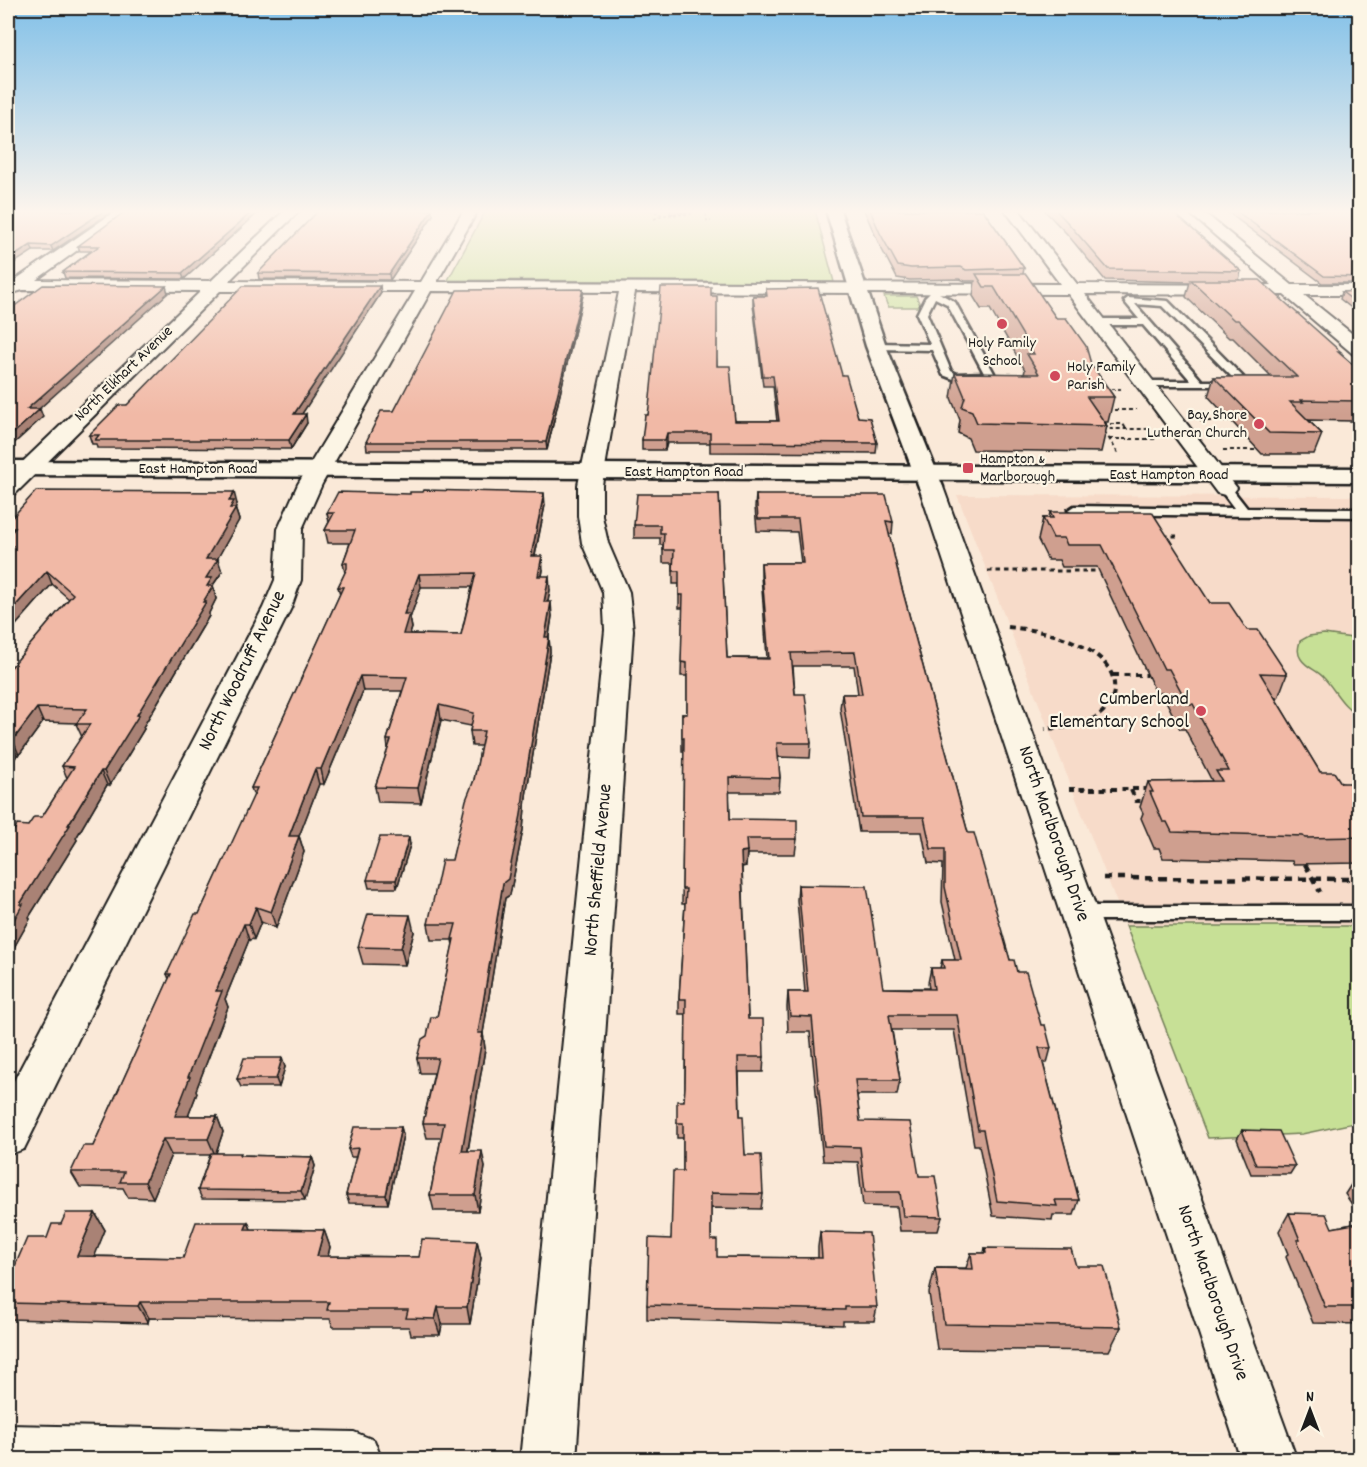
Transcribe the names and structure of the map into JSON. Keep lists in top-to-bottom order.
{
  "streets": {
    "main road": ["East Hampton Road", "North Marlborough Drive"],
    "street": ["North Elkhart Avenue", "North Woodruff Avenue", "North Sheffield Avenue"]
  },
  "crossings": [
    ["North Elkhart Avenue", "East Hampton Road"],
    ["East Hampton Road", "North Woodruff Avenue"],
    ["East Hampton Road", "North Marlborough Drive"],
    ["East Hampton Road", "North Sheffield Avenue"]
  ],
  "places": {
    "other": [
      "Holy Family School",
      "Holy Family Parish",
      "Bay Shore Lutheran Church",
      "Cumberland Elementary School"
    ],
    "transit": ["Hampton & Marlborough"]
  },
  "north": "top"
}
